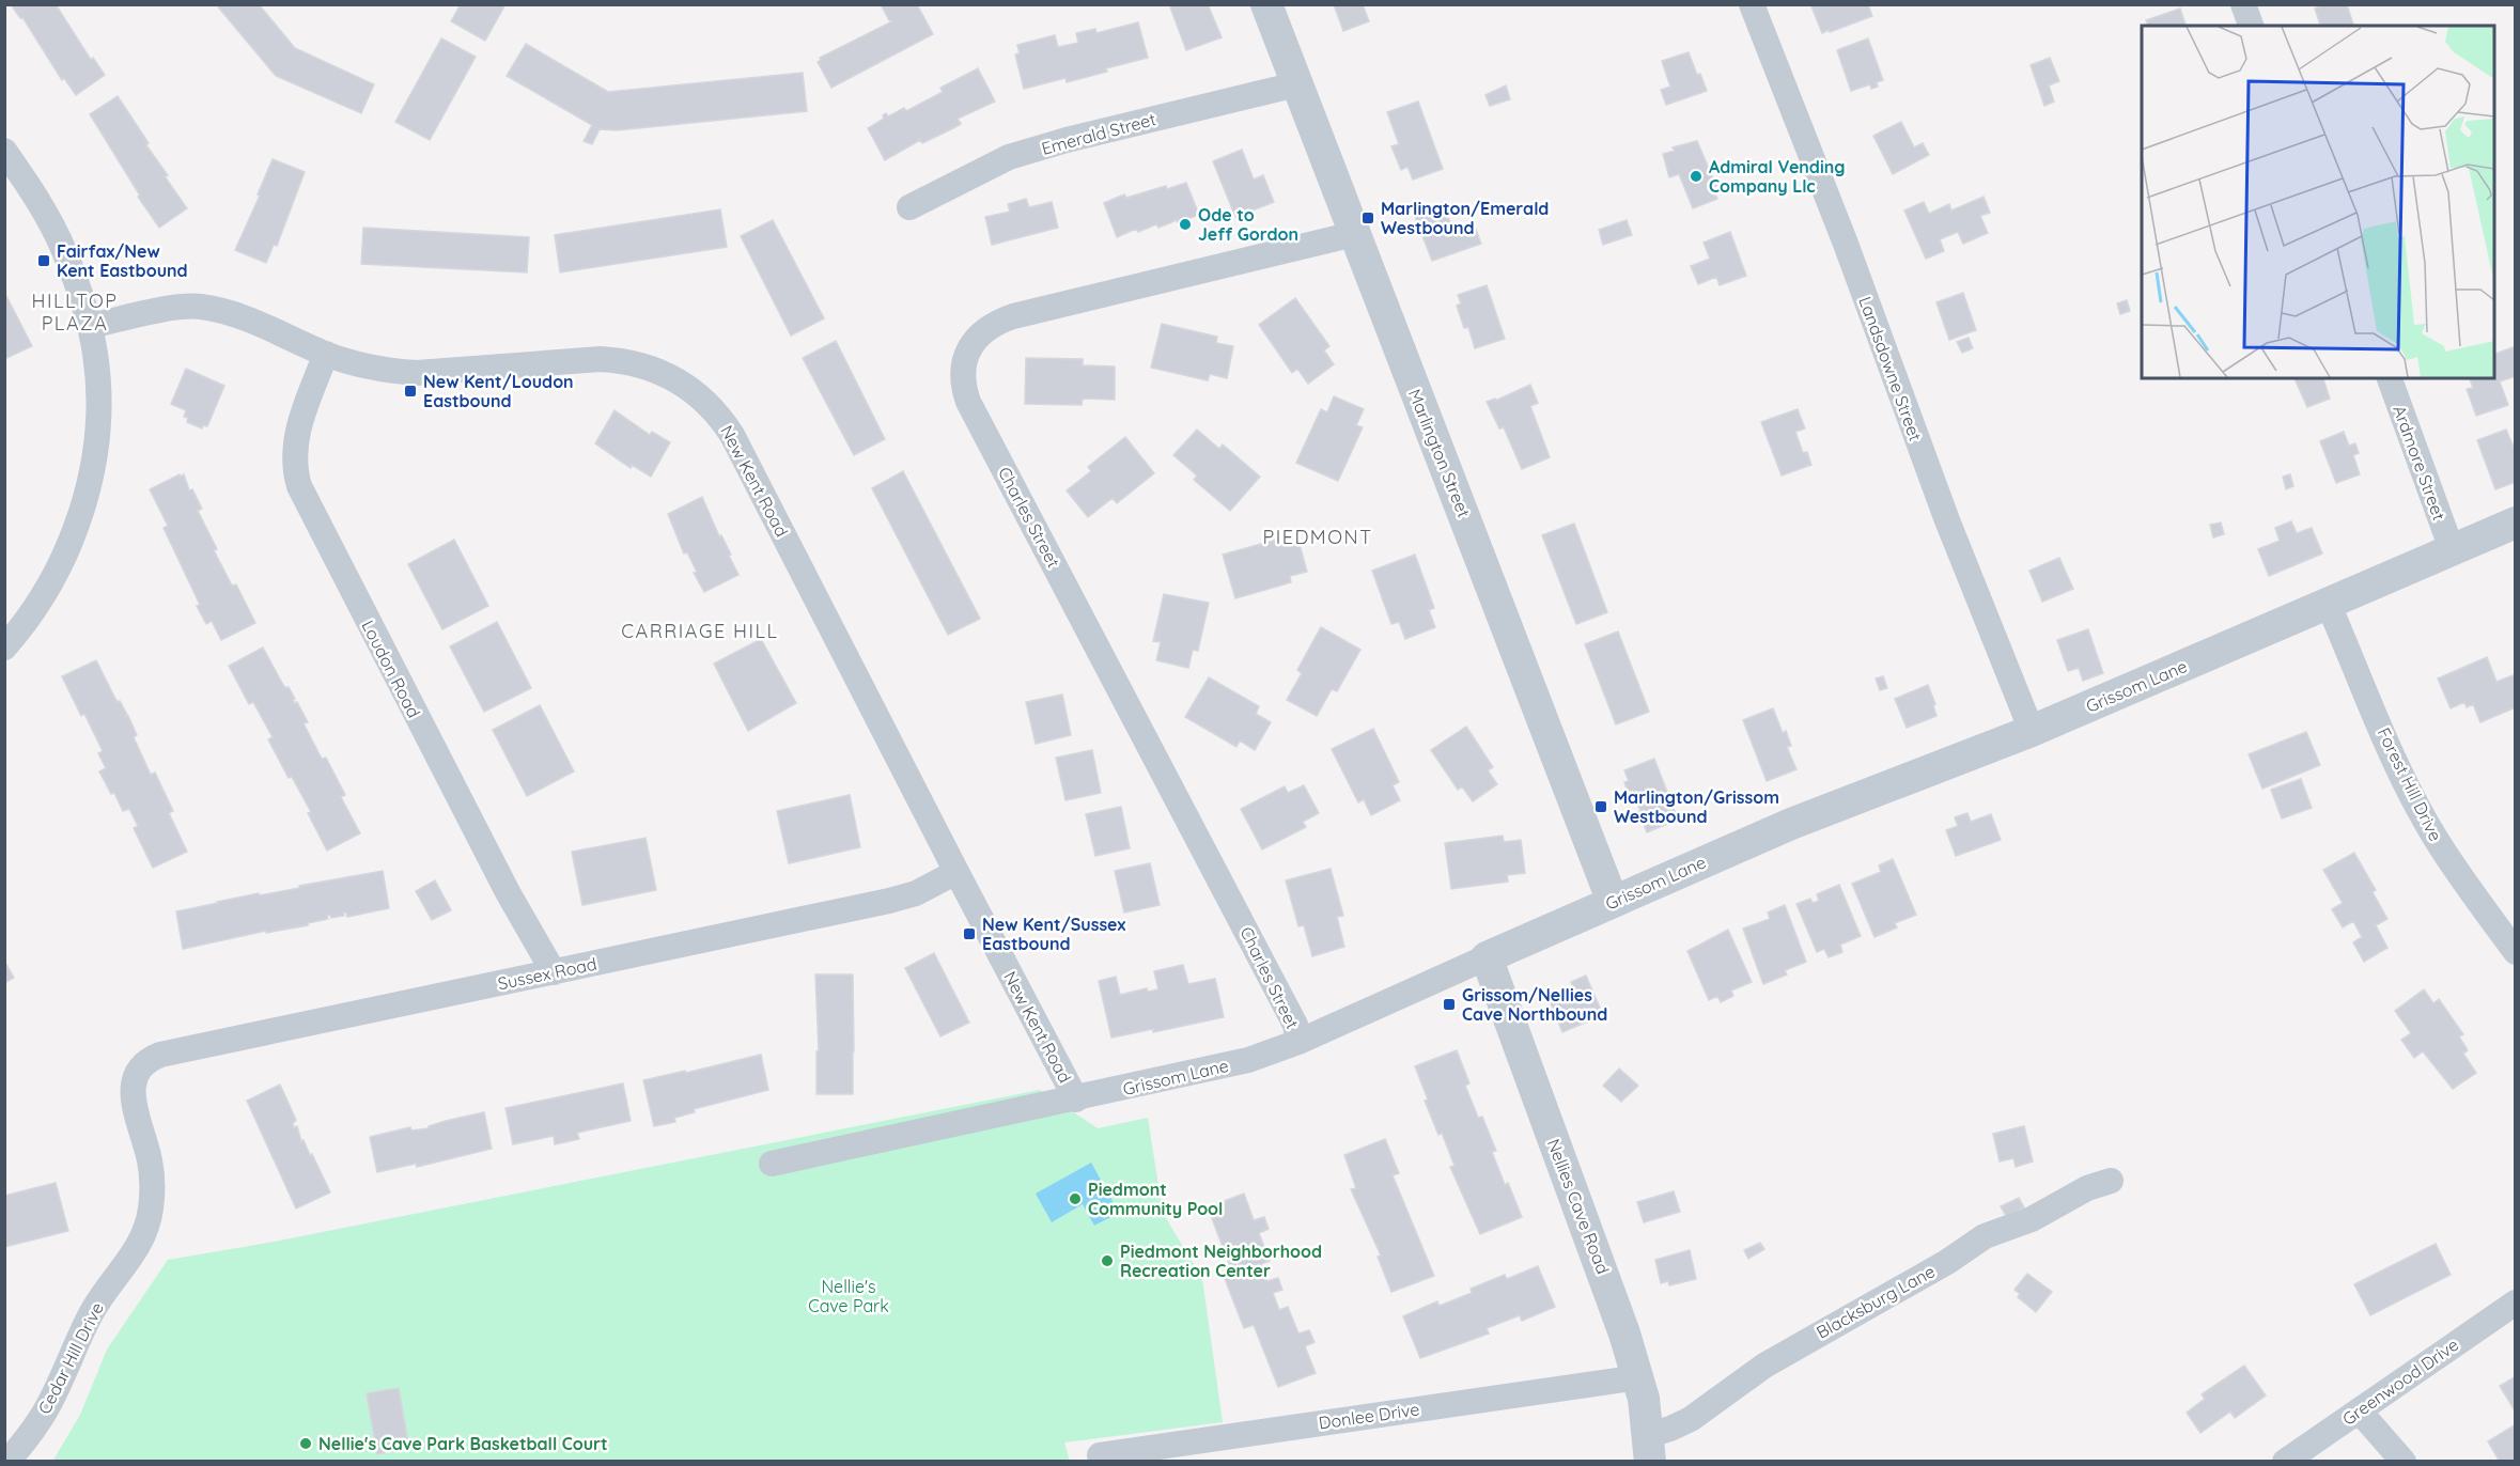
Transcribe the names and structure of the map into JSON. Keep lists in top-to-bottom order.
{
  "streets": {
    "street": [
      "Emerald Street",
      "Landsdowne Street",
      "Marlington Street",
      "Ardmore Street",
      "New Kent Road",
      "Charles Street",
      "Loudon Road",
      "Grissom Lane",
      "Forest Hill Drive",
      "Sussex Road",
      "Nellies Cave Road",
      "Blacksburg Lane",
      "Cedar Hill Drive",
      "Greenwood Drive",
      "Donlee Drive"
    ]
  },
  "crossings": [
    ["Emerald Street", "Marlington Street"],
    ["Landsdowne Street", "Grissom Lane"],
    ["Marlington Street", "Charles Street"],
    ["Marlington Street", "Grissom Lane"],
    ["Ardmore Street", "Grissom Lane"],
    ["New Kent Road", "Loudon Road"],
    ["New Kent Road", "Grissom Lane"],
    ["New Kent Road", "Sussex Road"],
    ["Charles Street", "Grissom Lane"],
    ["Loudon Road", "Sussex Road"],
    ["Grissom Lane", "Forest Hill Drive"],
    ["Grissom Lane", "Nellies Cave Road"],
    ["Sussex Road", "Cedar Hill Drive"],
    ["Nellies Cave Road", "Blacksburg Lane"],
    ["Nellies Cave Road", "Donlee Drive"]
  ],
  "districts": ["HILLTOP PLAZA", "PIEDMONT", "CARRIAGE HILL"],
  "parks": ["Nellie's Cave Park"],
  "places": {
    "other": [
      "Admiral Vending Company Llc",
      "Ode to Jeff Gordon",
      "Piedmont Community Pool",
      "Piedmont Neighborhood Recreation Center",
      "Nellie's Cave Park Basketball Court"
    ],
    "transit": [
      "Marlington/Emerald Westbound",
      "Fairfax/New Kent Eastbound",
      "New Kent/Loudon Eastbound",
      "Marlington/Grissom Westbound",
      "New Kent/Sussex Eastbound",
      "Grissom/Nellies Cave Northbound"
    ]
  }
}
